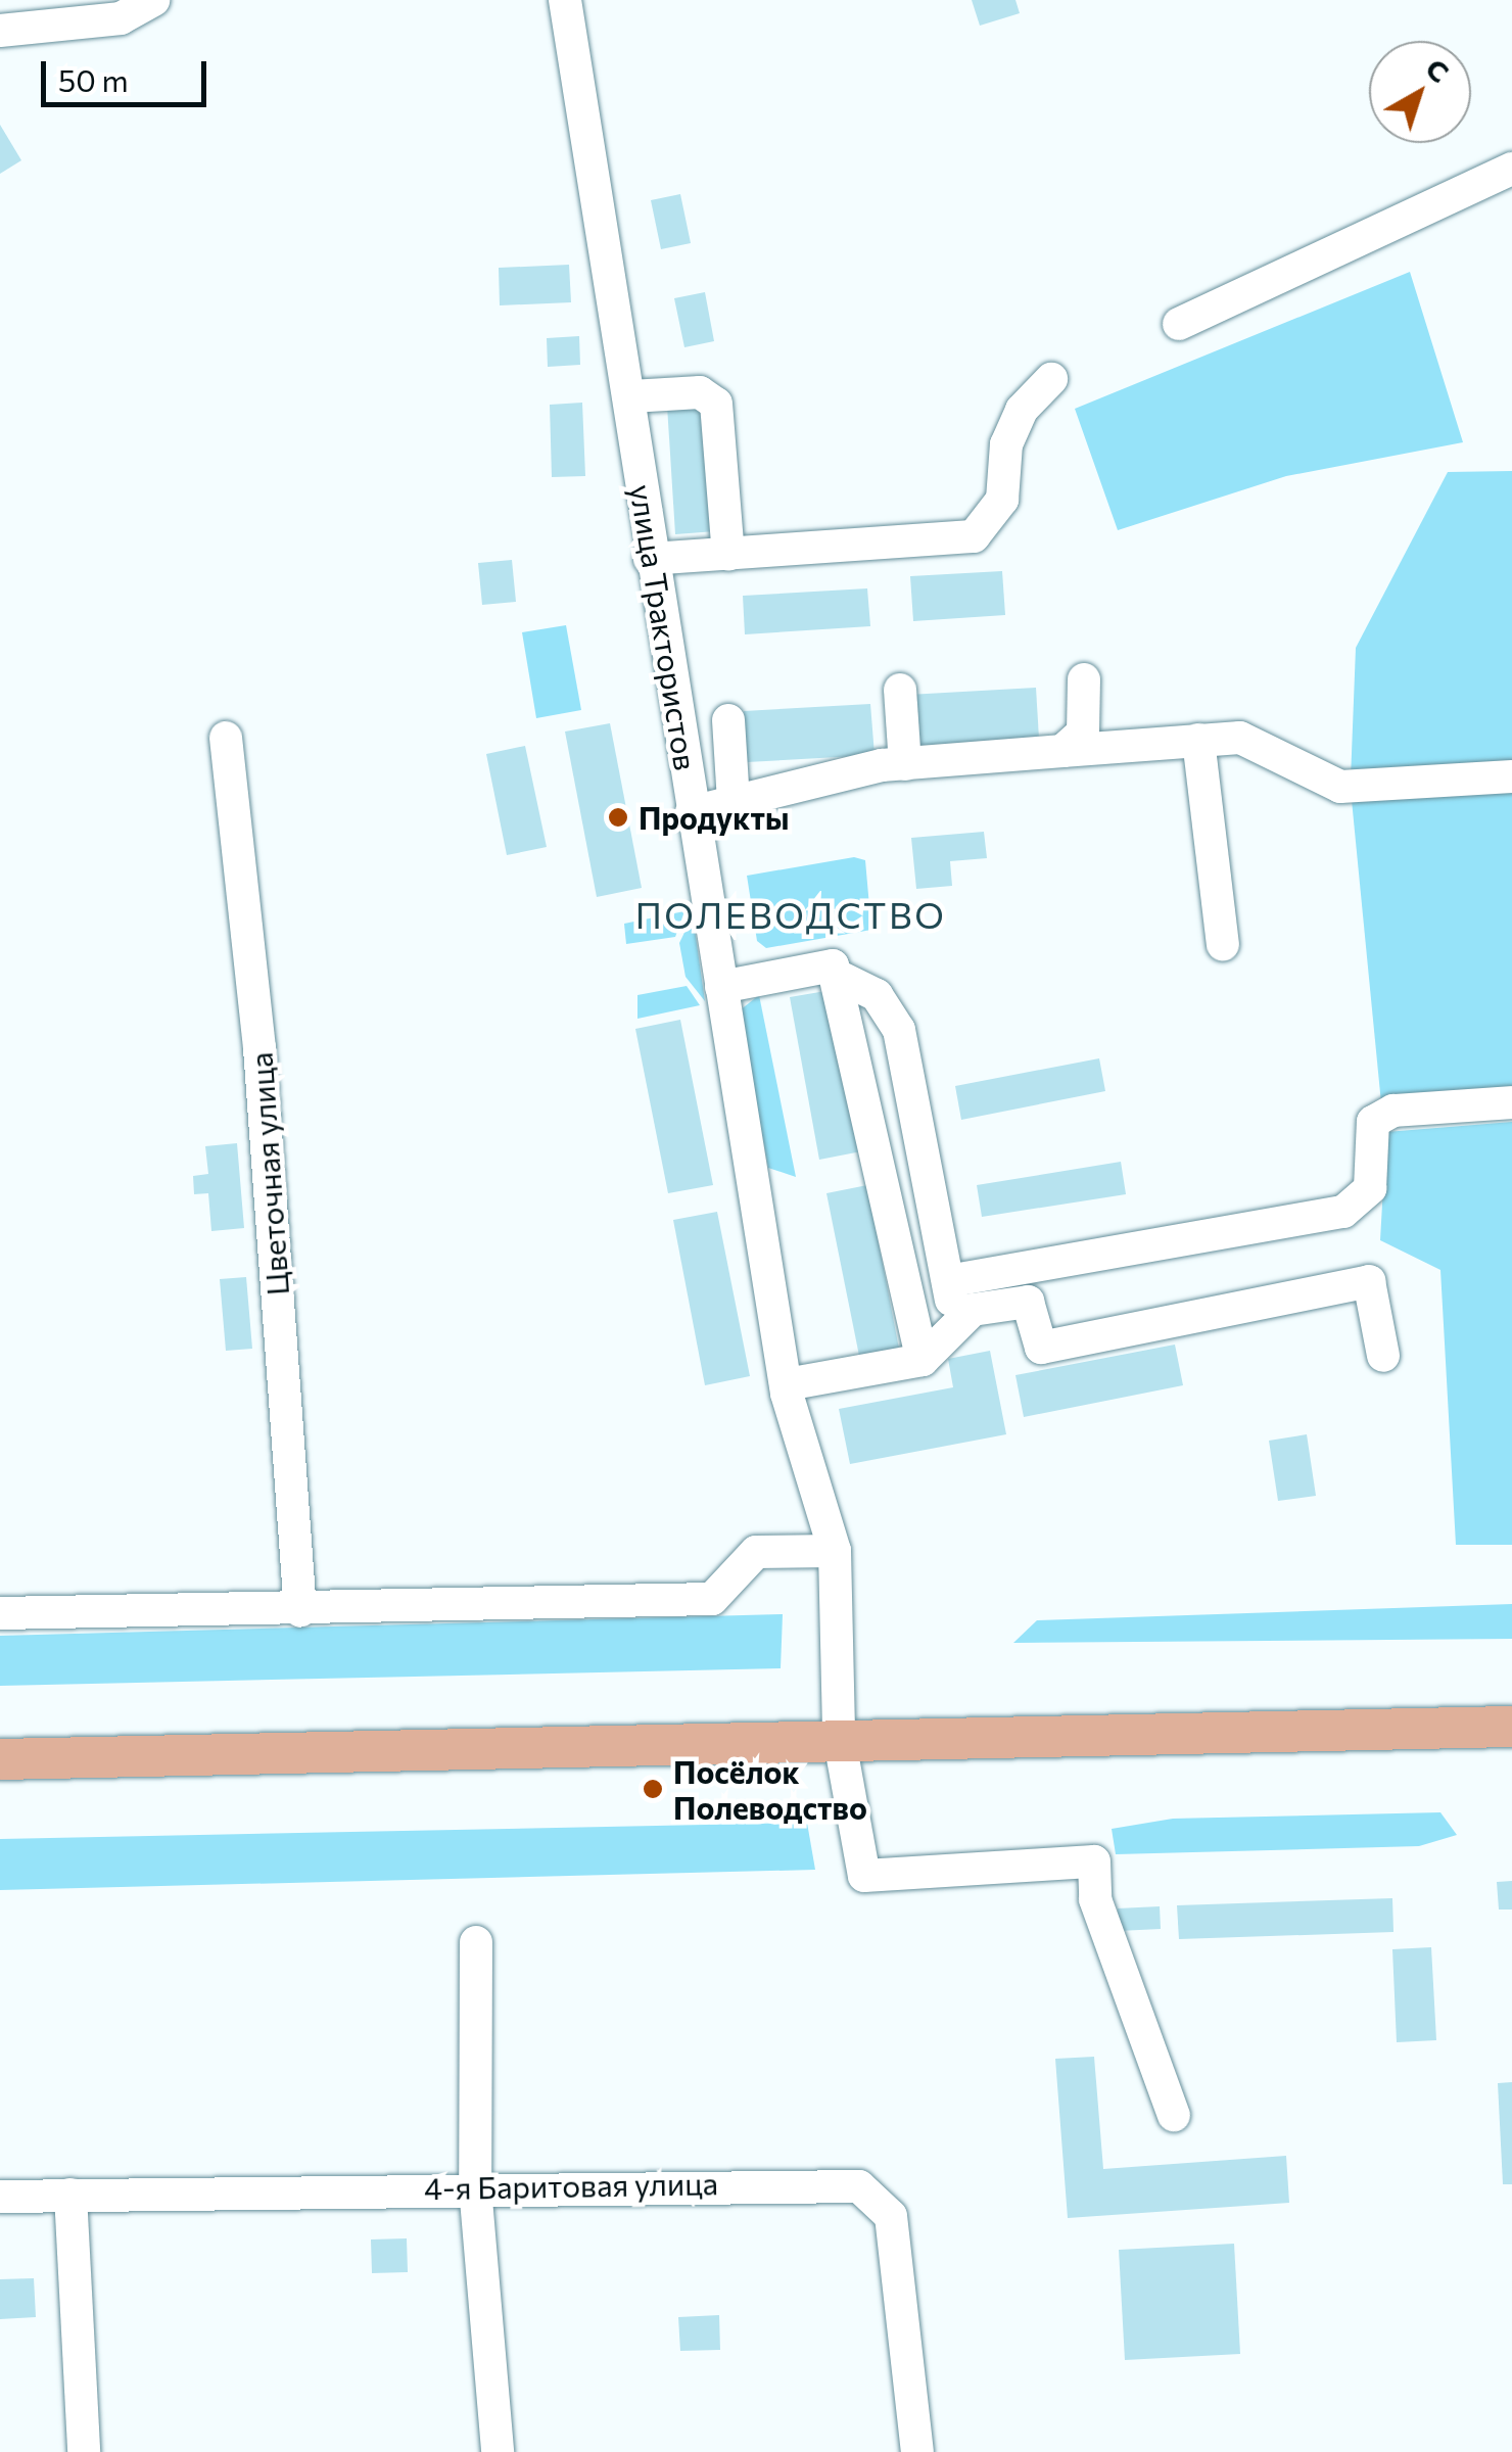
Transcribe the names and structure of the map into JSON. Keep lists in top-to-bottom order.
{
  "streets": {
    "street": ["улица Трактористов", "Цветочная улица", "4-я Баритовая улица"]
  },
  "districts": ["ПОЛЕВОДСТВО"],
  "places": ["Продукты", "Посёлок Полеводство"],
  "scale_bar": "50 m",
  "north": "top right"
}
